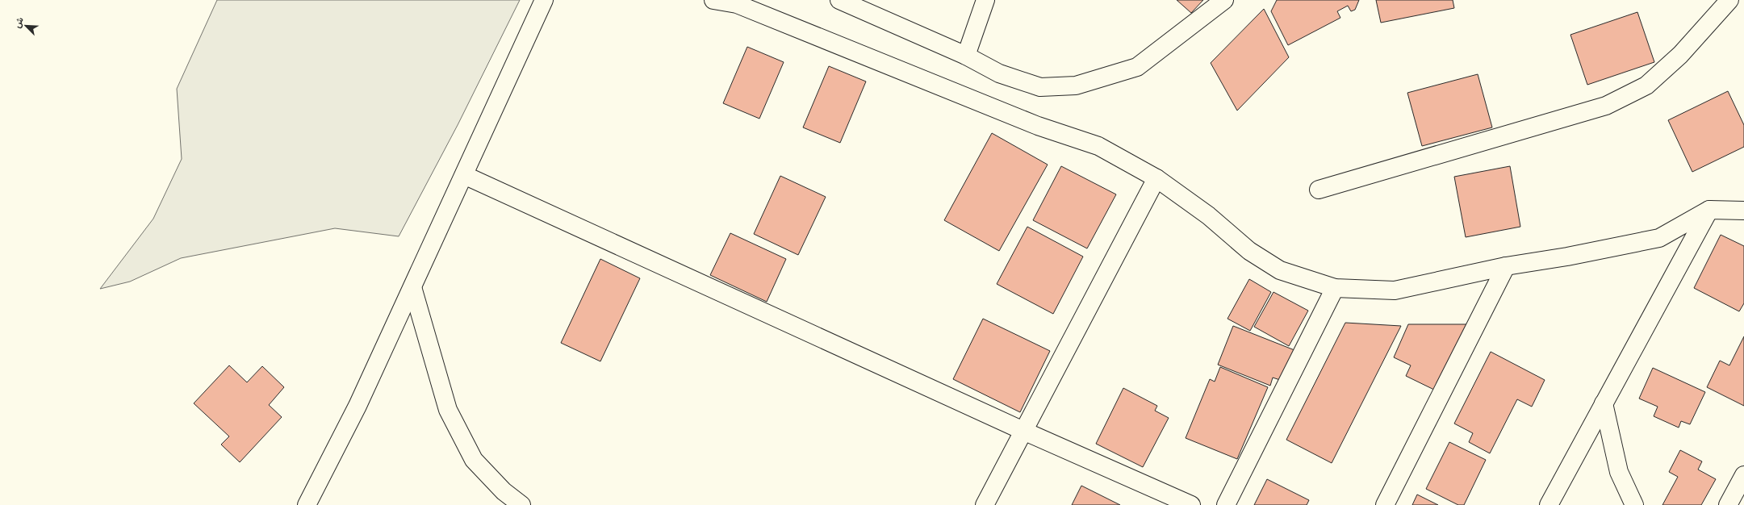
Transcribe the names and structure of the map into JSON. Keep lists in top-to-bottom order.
{
  "north": "top left"
}
